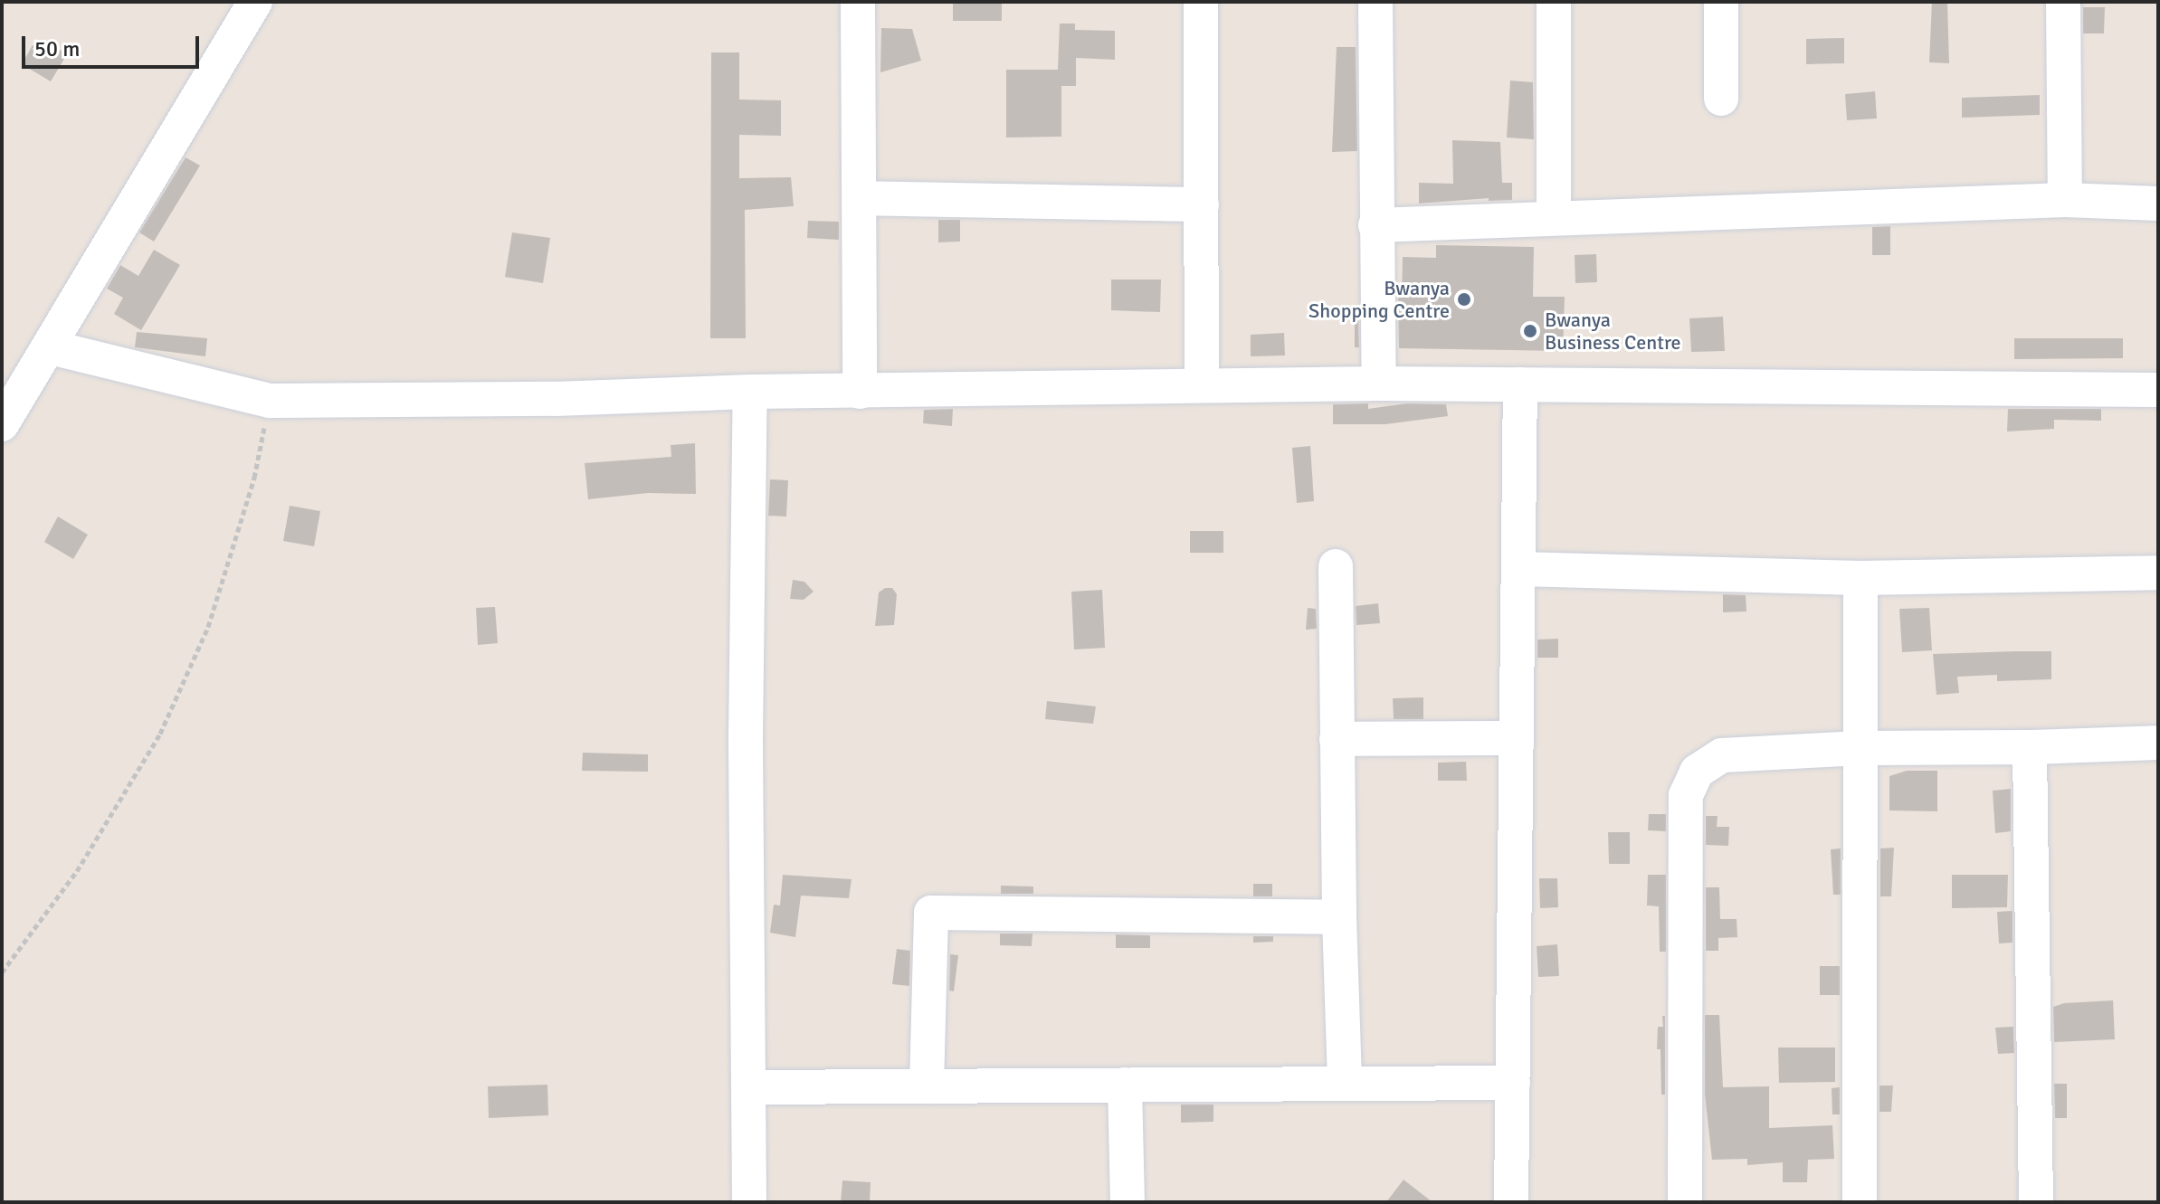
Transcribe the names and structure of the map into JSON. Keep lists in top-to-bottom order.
{
  "places": ["Bwanya Shopping Centre", "Bwanya Business Centre"],
  "scale_bar": "50 m"
}
